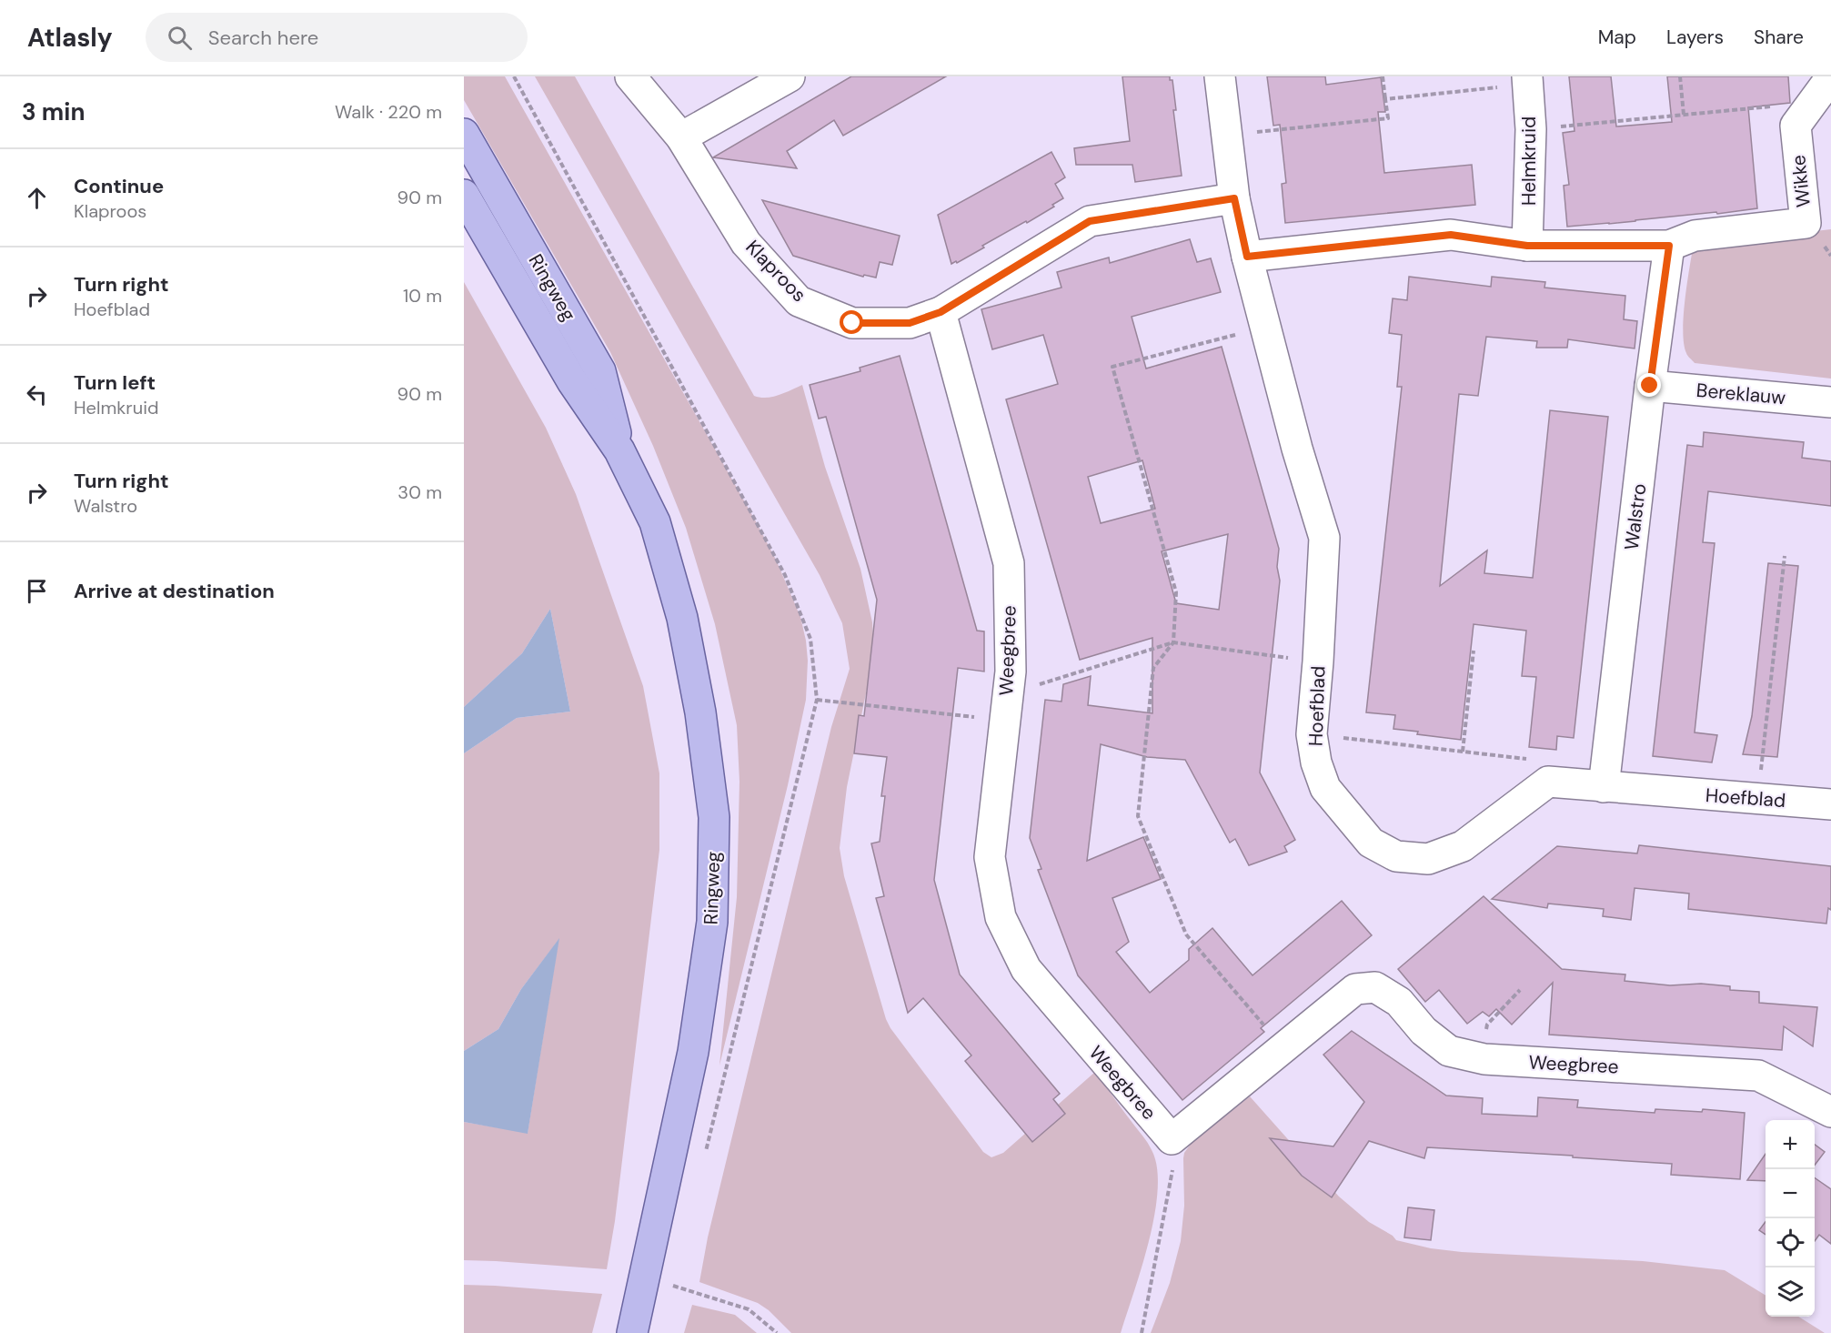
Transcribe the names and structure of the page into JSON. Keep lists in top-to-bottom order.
{
  "streets": {
    "main road": ["Ringweg"],
    "street": [
      "Helmkruid",
      "Wikke",
      "Klaproos",
      "Bereklauw",
      "Walstro",
      "Weegbree",
      "Hoefblad"
    ]
  },
  "crossings": [
    ["Wikke", "Walstro"],
    ["Klaproos", "Weegbree"],
    ["Klaproos", "Hoefblad"],
    ["Bereklauw", "Walstro"],
    ["Walstro", "Hoefblad"]
  ],
  "page": {
    "header": "Atlasly",
    "search": "Search here",
    "nav": ["Map", "Layers", "Share"],
    "heading": ["3 min", "Walk · 220 m"],
    "list": [
      ["Continue", "Klaproos", "90 m"],
      ["Turn right", "Hoefblad", "10 m"],
      ["Turn left", "Helmkruid", "90 m"],
      ["Turn right", "Walstro", "30 m"],
      "Arrive at destination"
    ],
    "map_buttons": ["+", "−"]
  }
}
